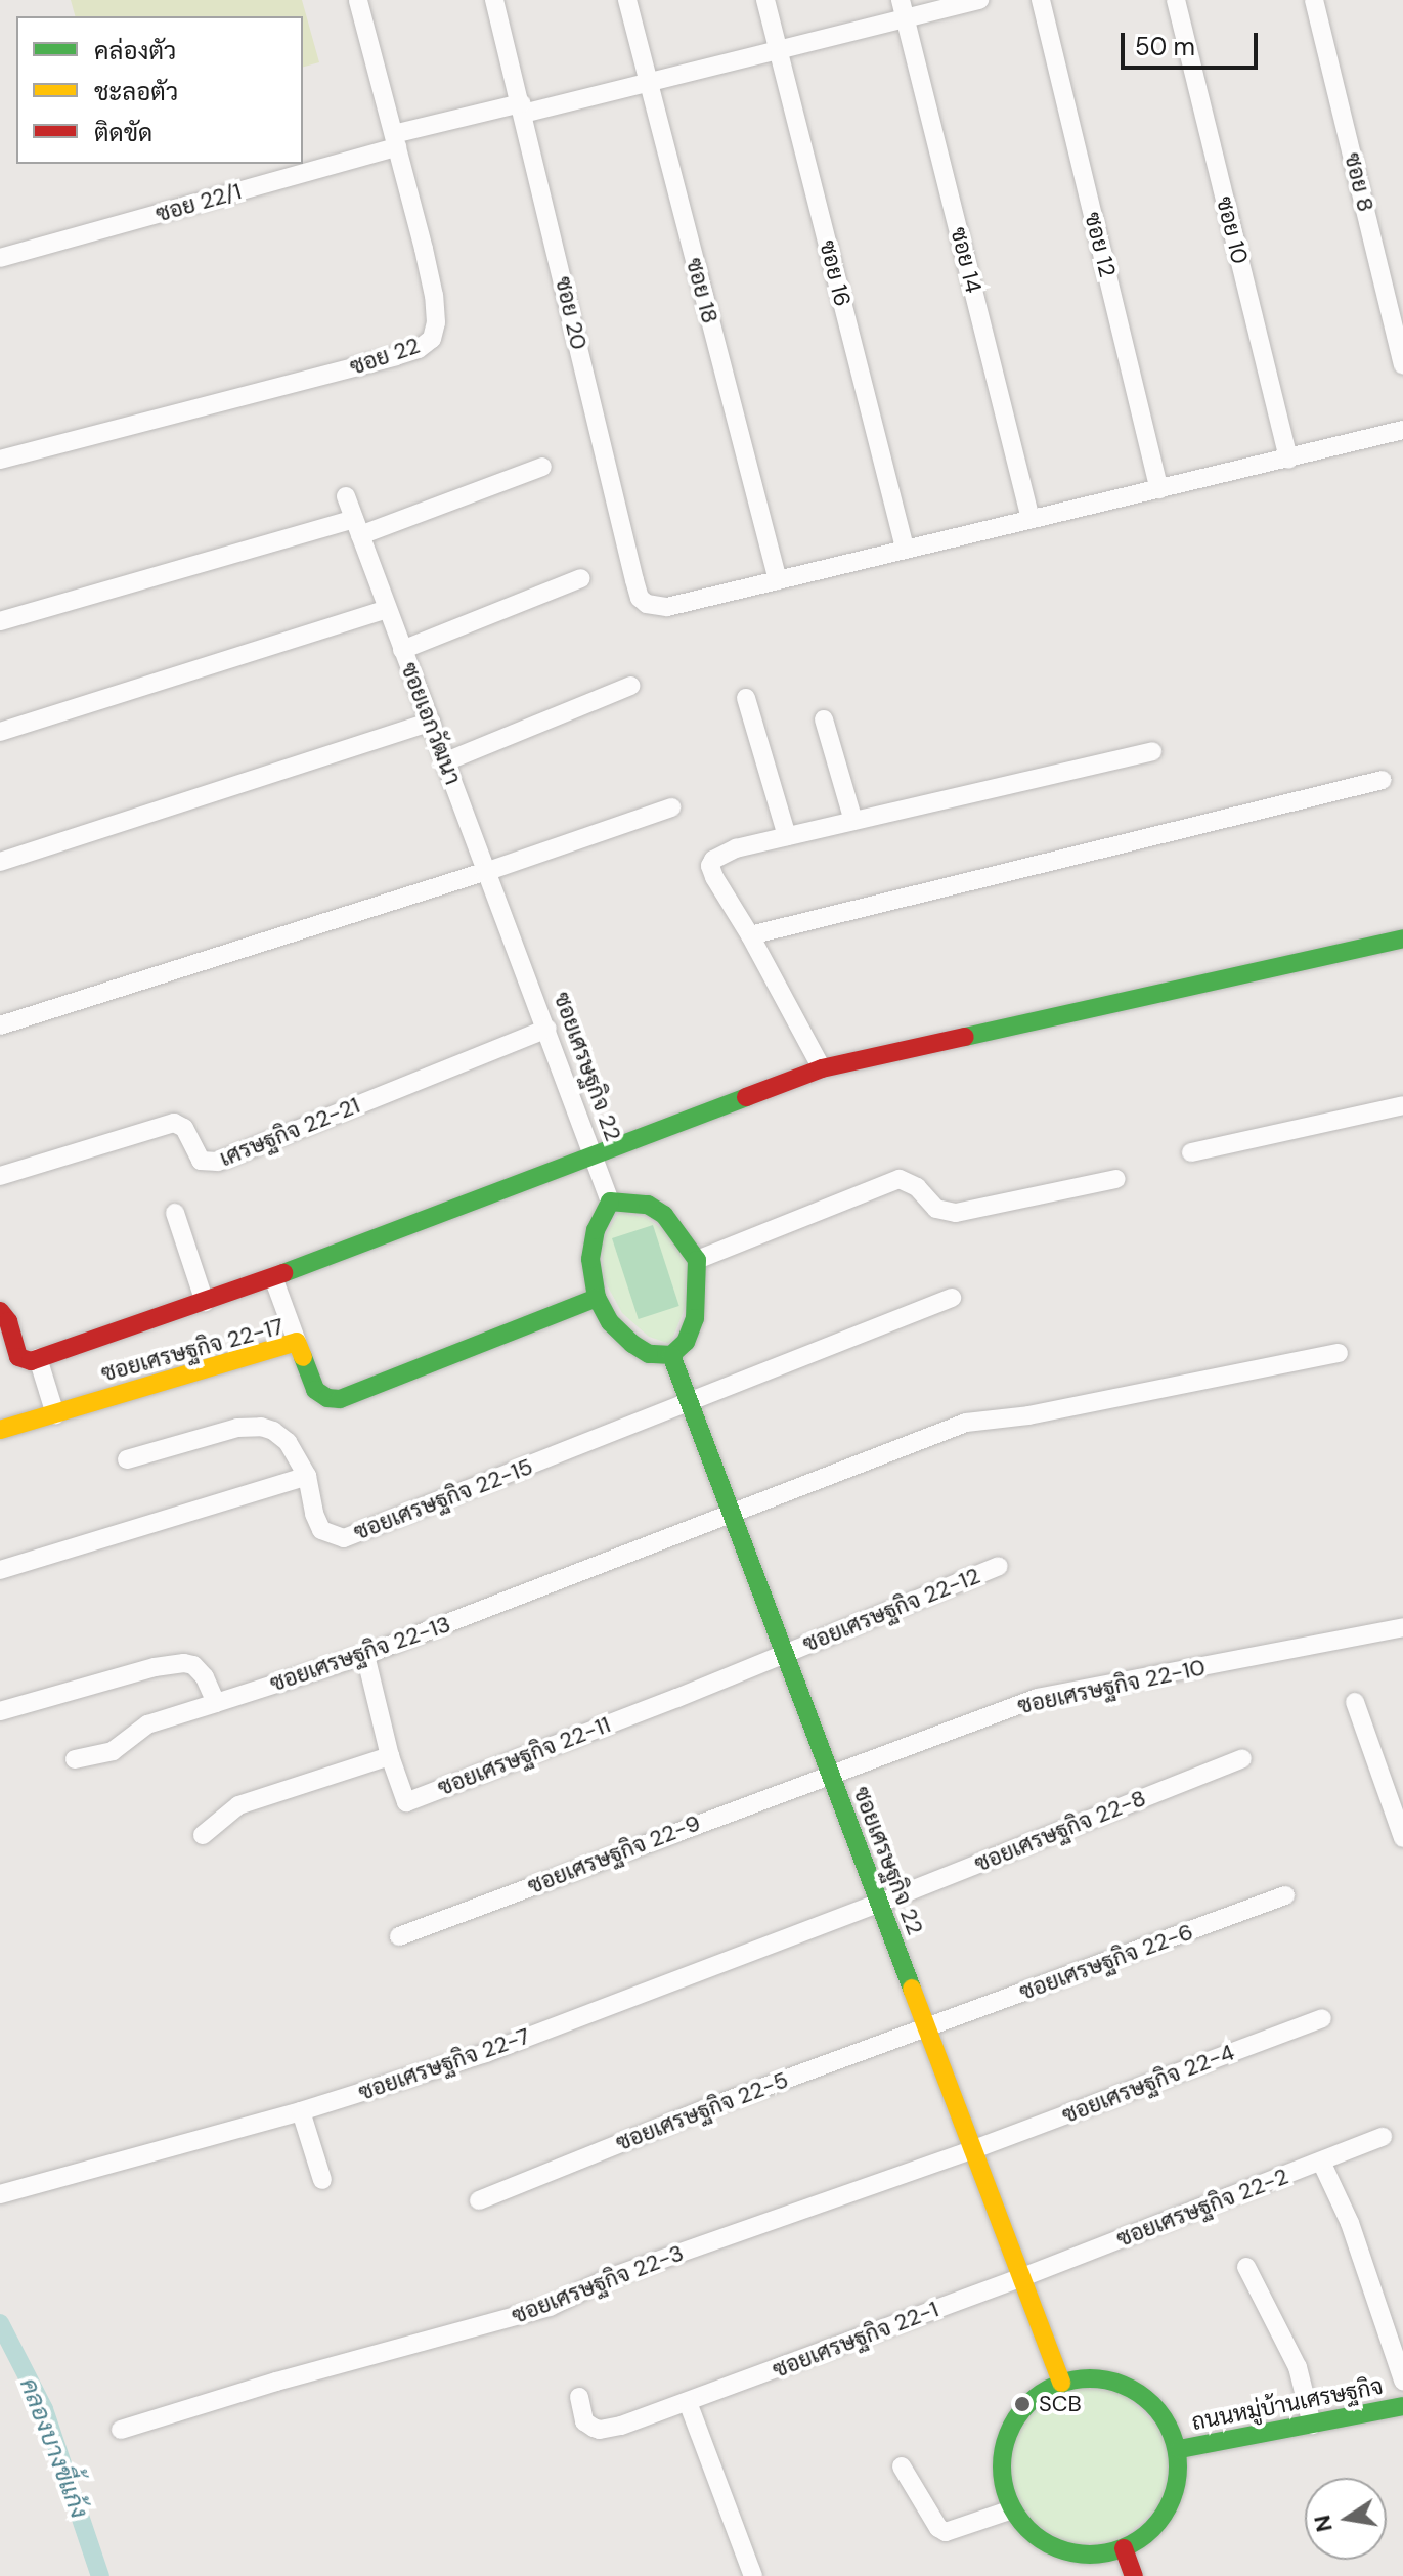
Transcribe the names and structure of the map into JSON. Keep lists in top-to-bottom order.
{
  "streets": {
    "street": [
      "ซอย 8",
      "ซอย 22/1",
      "ซอย 10",
      "ซอย 12",
      "ซอย 14",
      "ซอย 16",
      "ซอย 18",
      "ซอย 20",
      "ซอย 22",
      "ซอยเอกวัฒนา",
      "ซอยเศรษฐกิจ 22",
      "เศรษฐกิจ 22-21",
      "ซอยเศรษฐกิจ 22-17",
      "ซอยเศรษฐกิจ 22-15",
      "ซอยเศรษฐกิจ 22-12",
      "ซอยเศรษฐกิจ 22-13",
      "ซอยเศรษฐกิจ 22-10",
      "ซอยเศรษฐกิจ 22-11",
      "ซอยเศรษฐกิจ 22-8",
      "ซอยเศรษฐกิจ 22-9",
      "ซอยเศรษฐกิจ 22-6",
      "ซอยเศรษฐกิจ 22-7",
      "ซอยเศรษฐกิจ 22-4",
      "ซอยเศรษฐกิจ 22-5",
      "ซอยเศรษฐกิจ 22-2",
      "ซอยเศรษฐกิจ 22-3",
      "ซอยเศรษฐกิจ 22-1",
      "ถนนหมู่บ้านเศรษฐกิจ"
    ]
  },
  "crossings": [
    ["ซอย 22/1", "ซอย 14"],
    ["ซอย 22/1", "ซอย 16"],
    ["ซอย 22/1", "ซอย 18"],
    ["ซอย 22/1", "ซอย 20"],
    ["ซอย 22/1", "ซอย 22"],
    ["ซอย 18", "ซอย 20"],
    ["ซอยเอกวัฒนา", "ซอยเศรษฐกิจ 22"],
    ["ซอยเศรษฐกิจ 22", "เศรษฐกิจ 22-21"],
    ["ซอยเศรษฐกิจ 22", "ซอยเศรษฐกิจ 22-17"],
    ["ซอยเศรษฐกิจ 22", "ซอยเศรษฐกิจ 22-15"],
    ["ซอยเศรษฐกิจ 22", "ซอยเศรษฐกิจ 22-12"],
    ["ซอยเศรษฐกิจ 22", "ซอยเศรษฐกิจ 22-13"],
    ["ซอยเศรษฐกิจ 22", "ซอยเศรษฐกิจ 22-10"],
    ["ซอยเศรษฐกิจ 22", "ซอยเศรษฐกิจ 22-11"],
    ["ซอยเศรษฐกิจ 22", "ซอยเศรษฐกิจ 22-8"],
    ["ซอยเศรษฐกิจ 22", "ซอยเศรษฐกิจ 22-9"],
    ["ซอยเศรษฐกิจ 22", "ซอยเศรษฐกิจ 22-6"],
    ["ซอยเศรษฐกิจ 22", "ซอยเศรษฐกิจ 22-7"],
    ["ซอยเศรษฐกิจ 22", "ซอยเศรษฐกิจ 22-4"],
    ["ซอยเศรษฐกิจ 22", "ซอยเศรษฐกิจ 22-5"],
    ["ซอยเศรษฐกิจ 22", "ซอยเศรษฐกิจ 22-2"],
    ["ซอยเศรษฐกิจ 22", "ซอยเศรษฐกิจ 22-3"],
    ["ซอยเศรษฐกิจ 22", "ซอยเศรษฐกิจ 22-1"],
    ["ซอยเศรษฐกิจ 22", "ถนนหมู่บ้านเศรษฐกิจ"],
    ["ซอยเศรษฐกิจ 22-12", "ซอยเศรษฐกิจ 22-11"],
    ["ซอยเศรษฐกิจ 22-13", "ซอยเศรษฐกิจ 22-11"],
    ["ซอยเศรษฐกิจ 22-10", "ซอยเศรษฐกิจ 22-9"],
    ["ซอยเศรษฐกิจ 22-8", "ซอยเศรษฐกิจ 22-7"],
    ["ซอยเศรษฐกิจ 22-6", "ซอยเศรษฐกิจ 22-5"],
    ["ซอยเศรษฐกิจ 22-4", "ซอยเศรษฐกิจ 22-3"],
    ["ซอยเศรษฐกิจ 22-2", "ซอยเศรษฐกิจ 22-1"]
  ],
  "water": ["คลองบางขี้แก้ง"],
  "places": ["SCB"],
  "legend": ["คล่องตัว", "ชะลอตัว", "ติดขัด"],
  "scale_bar": "50 m",
  "north": "left"
}
